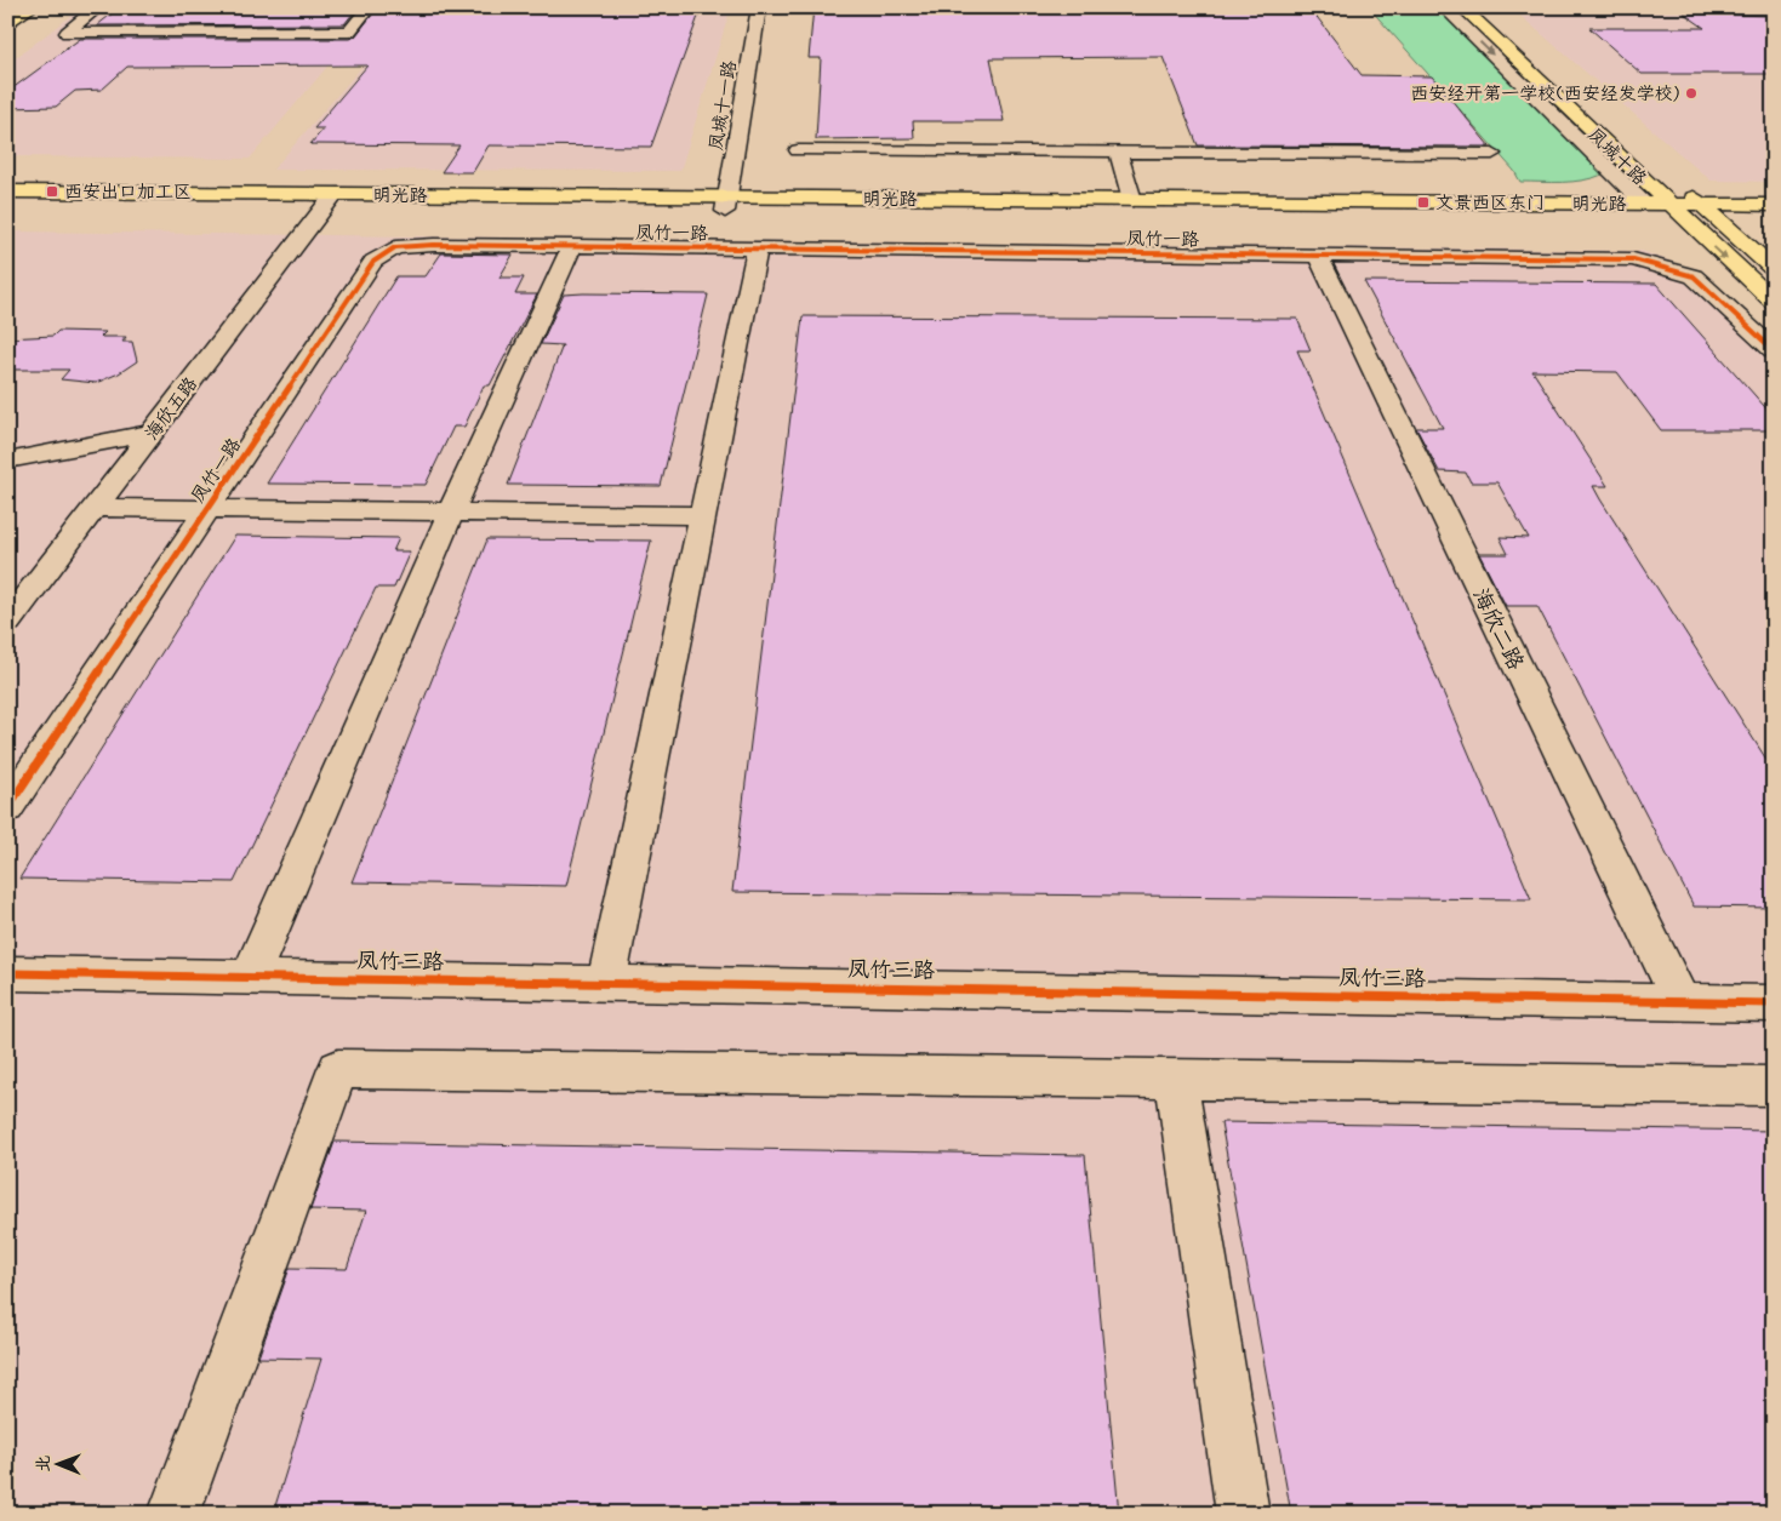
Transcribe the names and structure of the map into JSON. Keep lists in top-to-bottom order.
{
  "streets": {
    "main road": ["凤城十路", "明光路"],
    "street": [
      "凤城十一路",
      "凤竹一路",
      "海欣五路",
      "海欣二路",
      "凤竹三路"
    ]
  },
  "crossings": [
    ["凤城十一路", "明光路"],
    ["凤城十路", "明光路"],
    ["明光路", "海欣五路"],
    ["凤竹一路", "海欣二路"],
    ["海欣二路", "凤竹三路"]
  ],
  "places": {
    "other": ["西安经开第一学校(西安经发学校)"],
    "transit": ["西安出口加工区", "文景西区东门"]
  },
  "north": "left"
}
